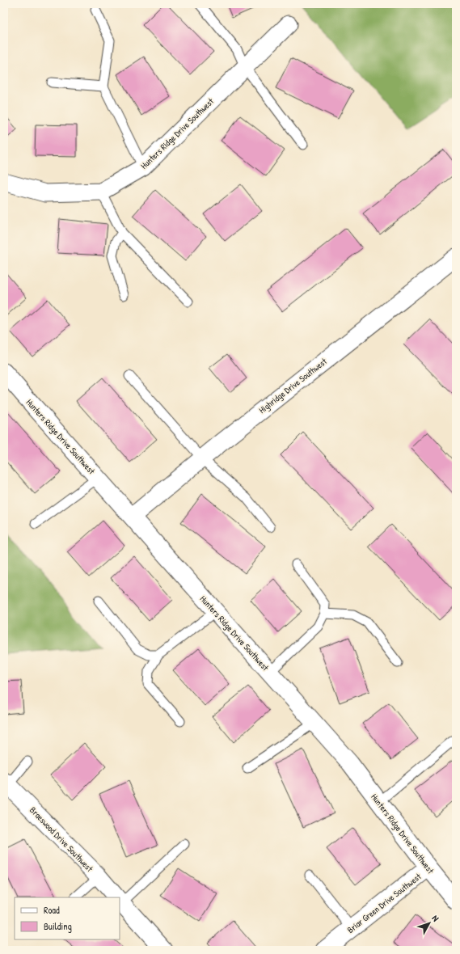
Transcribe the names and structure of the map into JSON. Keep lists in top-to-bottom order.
{
  "streets": {
    "street": [
      "Hunters Ridge Drive Southwest",
      "Highridge Drive Southwest",
      "Braeswood Drive Southwest",
      "Briar Green Drive Southwest"
    ]
  },
  "crossings": [
    ["Hunters Ridge Drive Southwest", "Highridge Drive Southwest"],
    ["Hunters Ridge Drive Southwest", "Briar Green Drive Southwest"]
  ],
  "legend": ["Road", "Building"],
  "north": "top right"
}
